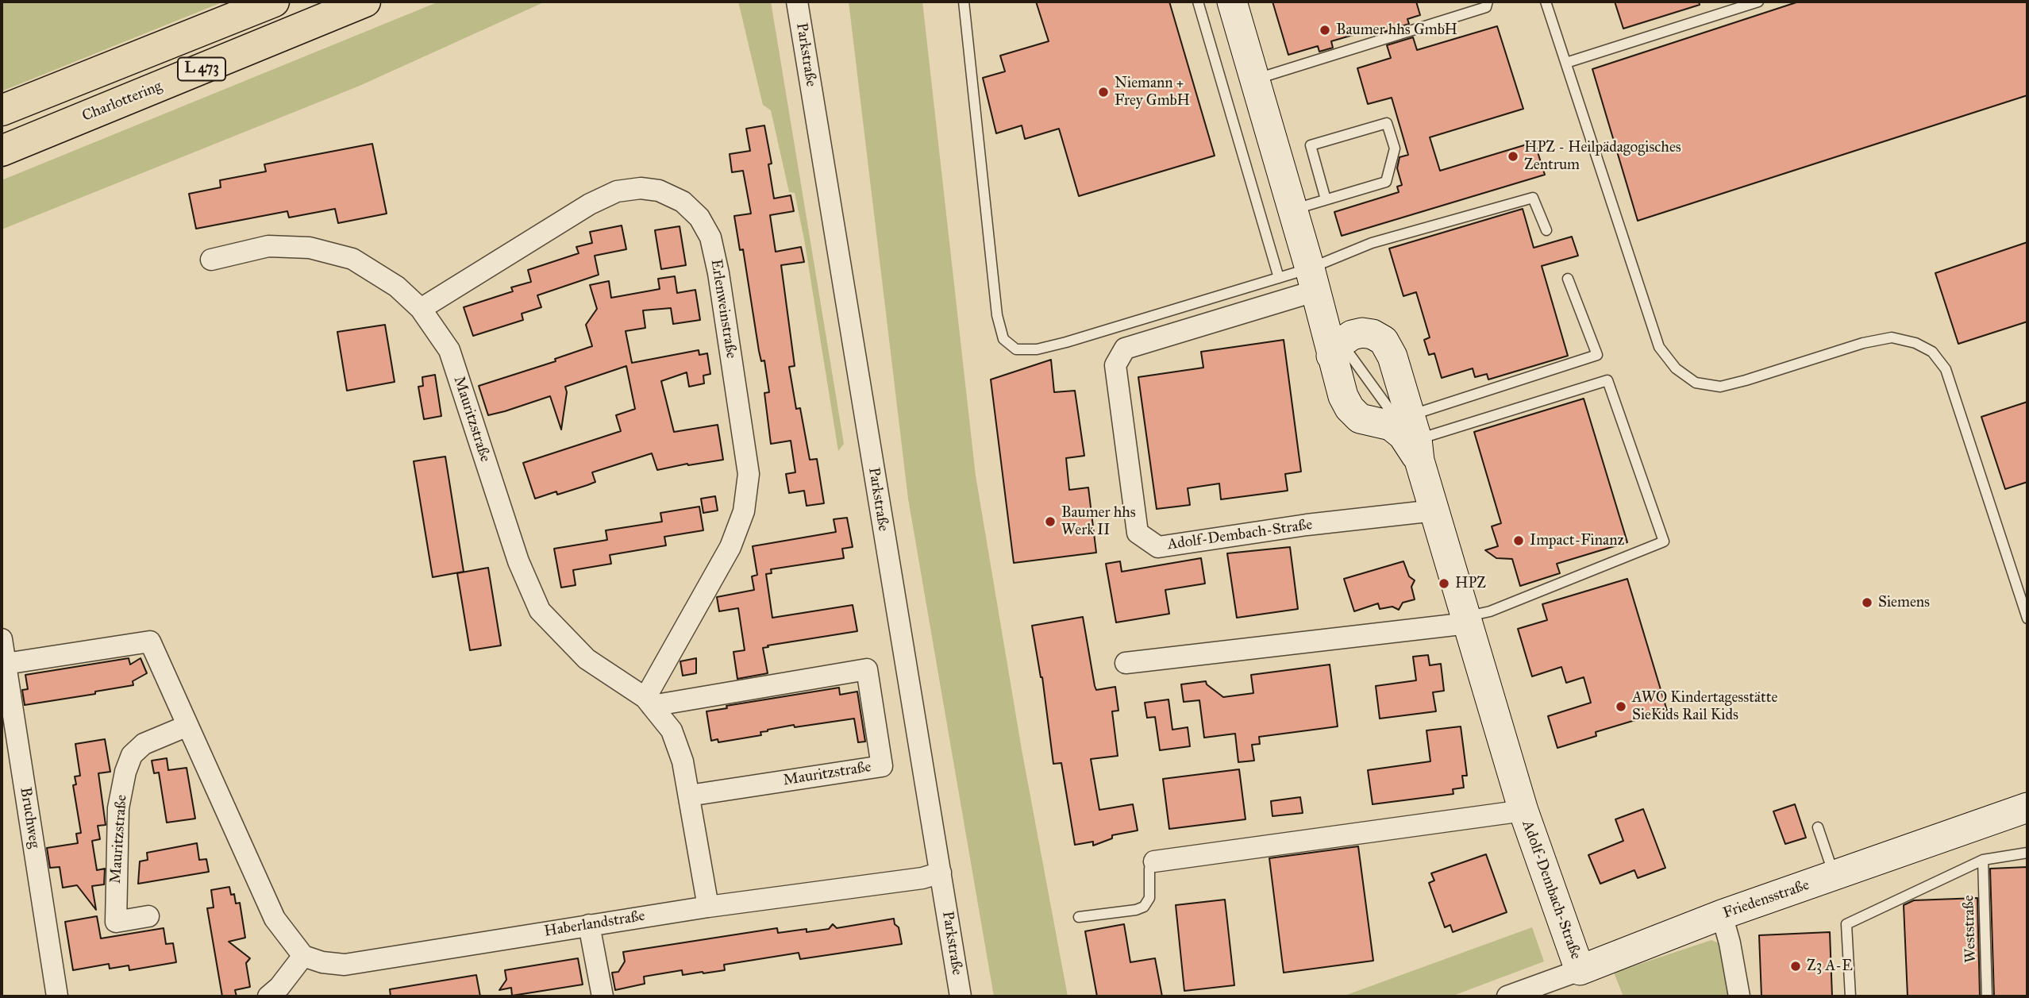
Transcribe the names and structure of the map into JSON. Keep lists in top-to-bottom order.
{
  "streets": {
    "highway": ["L 473", "Charlottering"],
    "main road": ["Adolf-Dembach-Straße", "Friedensstraße"],
    "street": [
      "Parkstraße",
      "Erlenweinstraße",
      "Mauritzstraße",
      "Bruchweg",
      "Haberlandstraße"
    ],
    "lane": ["Weststraße"]
  },
  "crossings": [
    ["Parkstraße", "Haberlandstraße"],
    ["Erlenweinstraße", "Mauritzstraße"],
    ["Mauritzstraße", "Haberlandstraße"],
    ["Adolf-Dembach-Straße", "Friedensstraße"]
  ],
  "places": [
    "Baumer hhs GmbH",
    "Niemann + Frey GmbH",
    "HPZ - Heilpädagogisches Zentrum",
    "Baumer hhs Werk II",
    "Impact-Finanz",
    "HPZ",
    "Siemens",
    "AWO Kindertagesstätte SieKids Rail Kids",
    "Z3 A-E"
  ]
}
